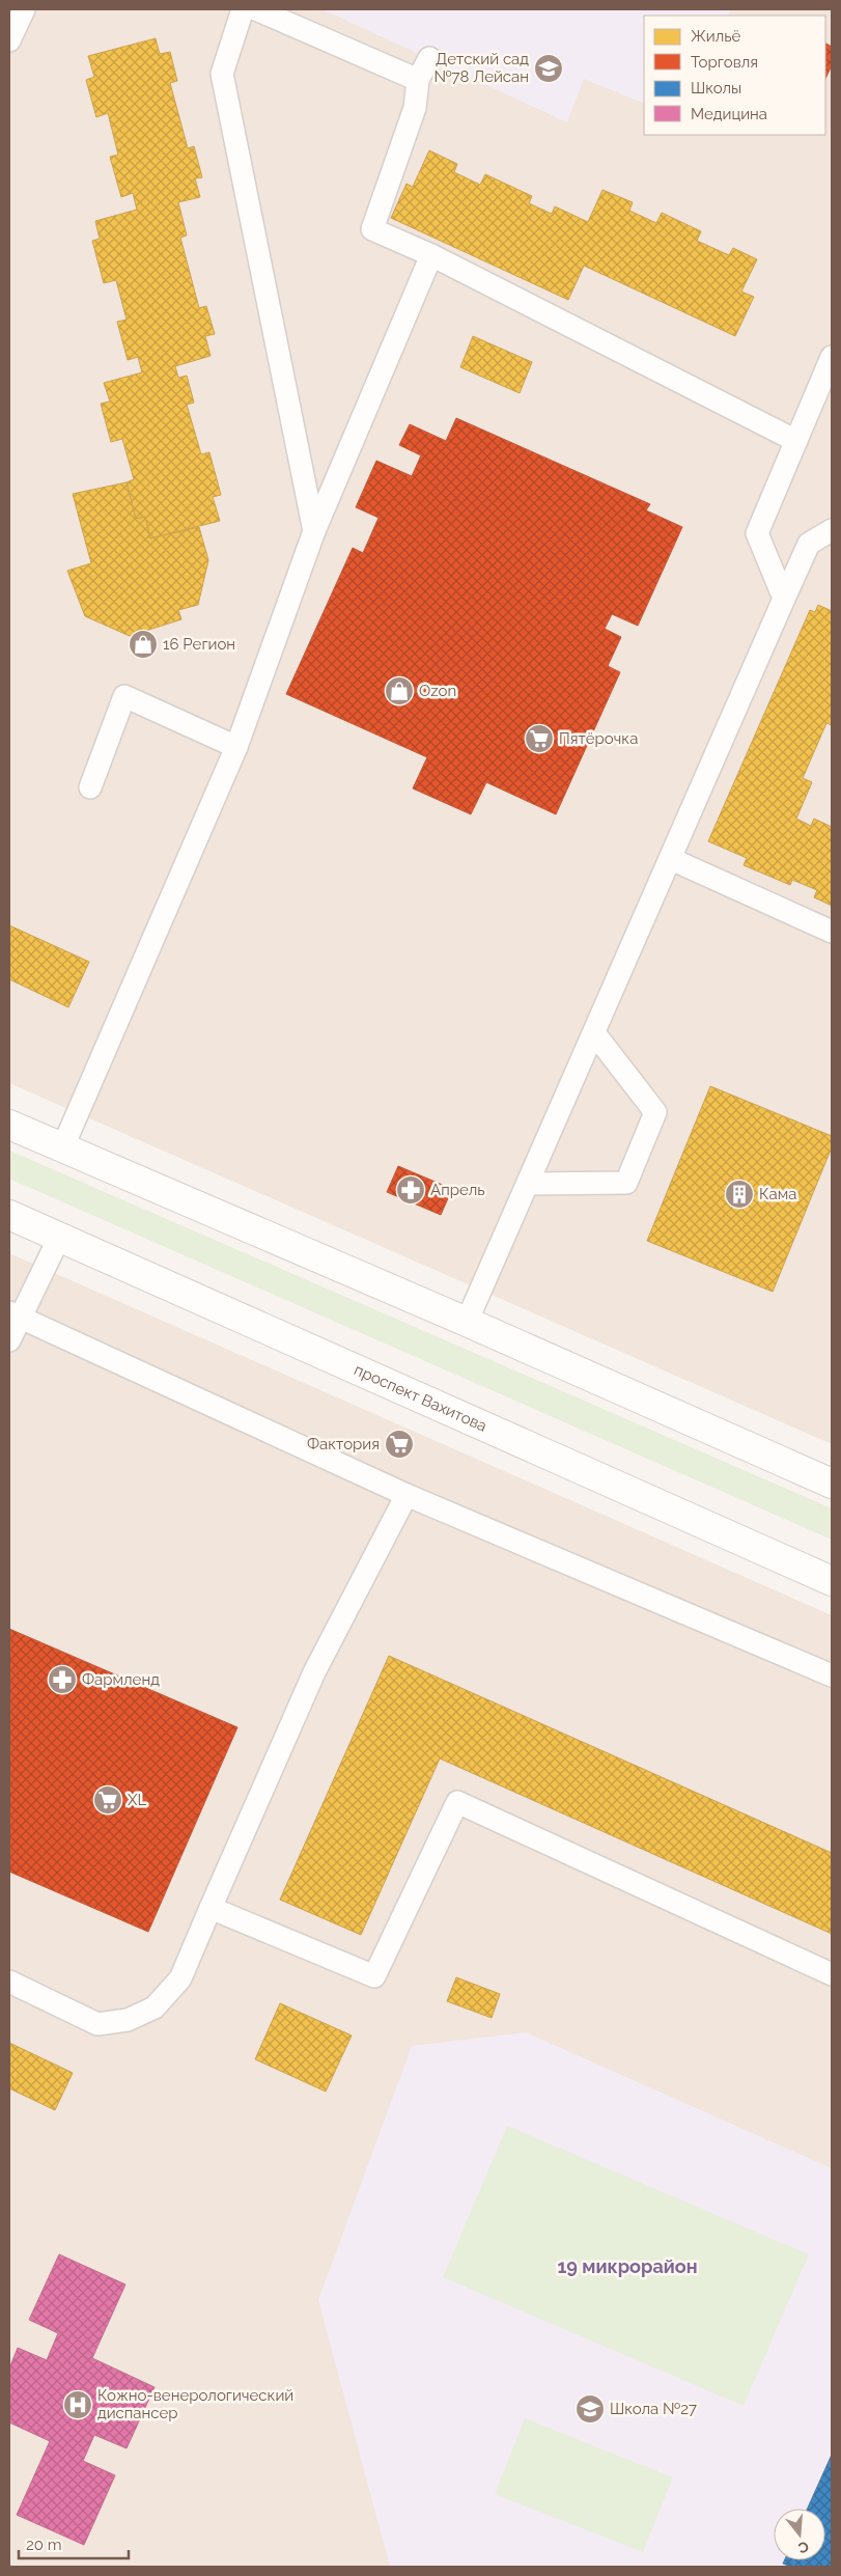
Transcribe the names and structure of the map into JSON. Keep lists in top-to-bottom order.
{
  "streets": {
    "main road": ["проспект Вахитова"]
  },
  "districts": ["19 микрорайон"],
  "places": {
    "school or university": ["Детский сад №78 Лейсан", "Школа №27"],
    "shop": ["16 Регион", "Ozon"],
    "supermarket": ["Пятёрочка", "Фактория", "XL"],
    "pharmacy": ["Апрель", "Фармленд"],
    "building": ["Кама"],
    "hospital": ["Кожно-венерологический диспансер"]
  },
  "legend": [
    "Жильё",
    "Торговля",
    "Школы",
    "Медицина"
  ],
  "scale_bar": "20 m",
  "north": "bottom"
}
